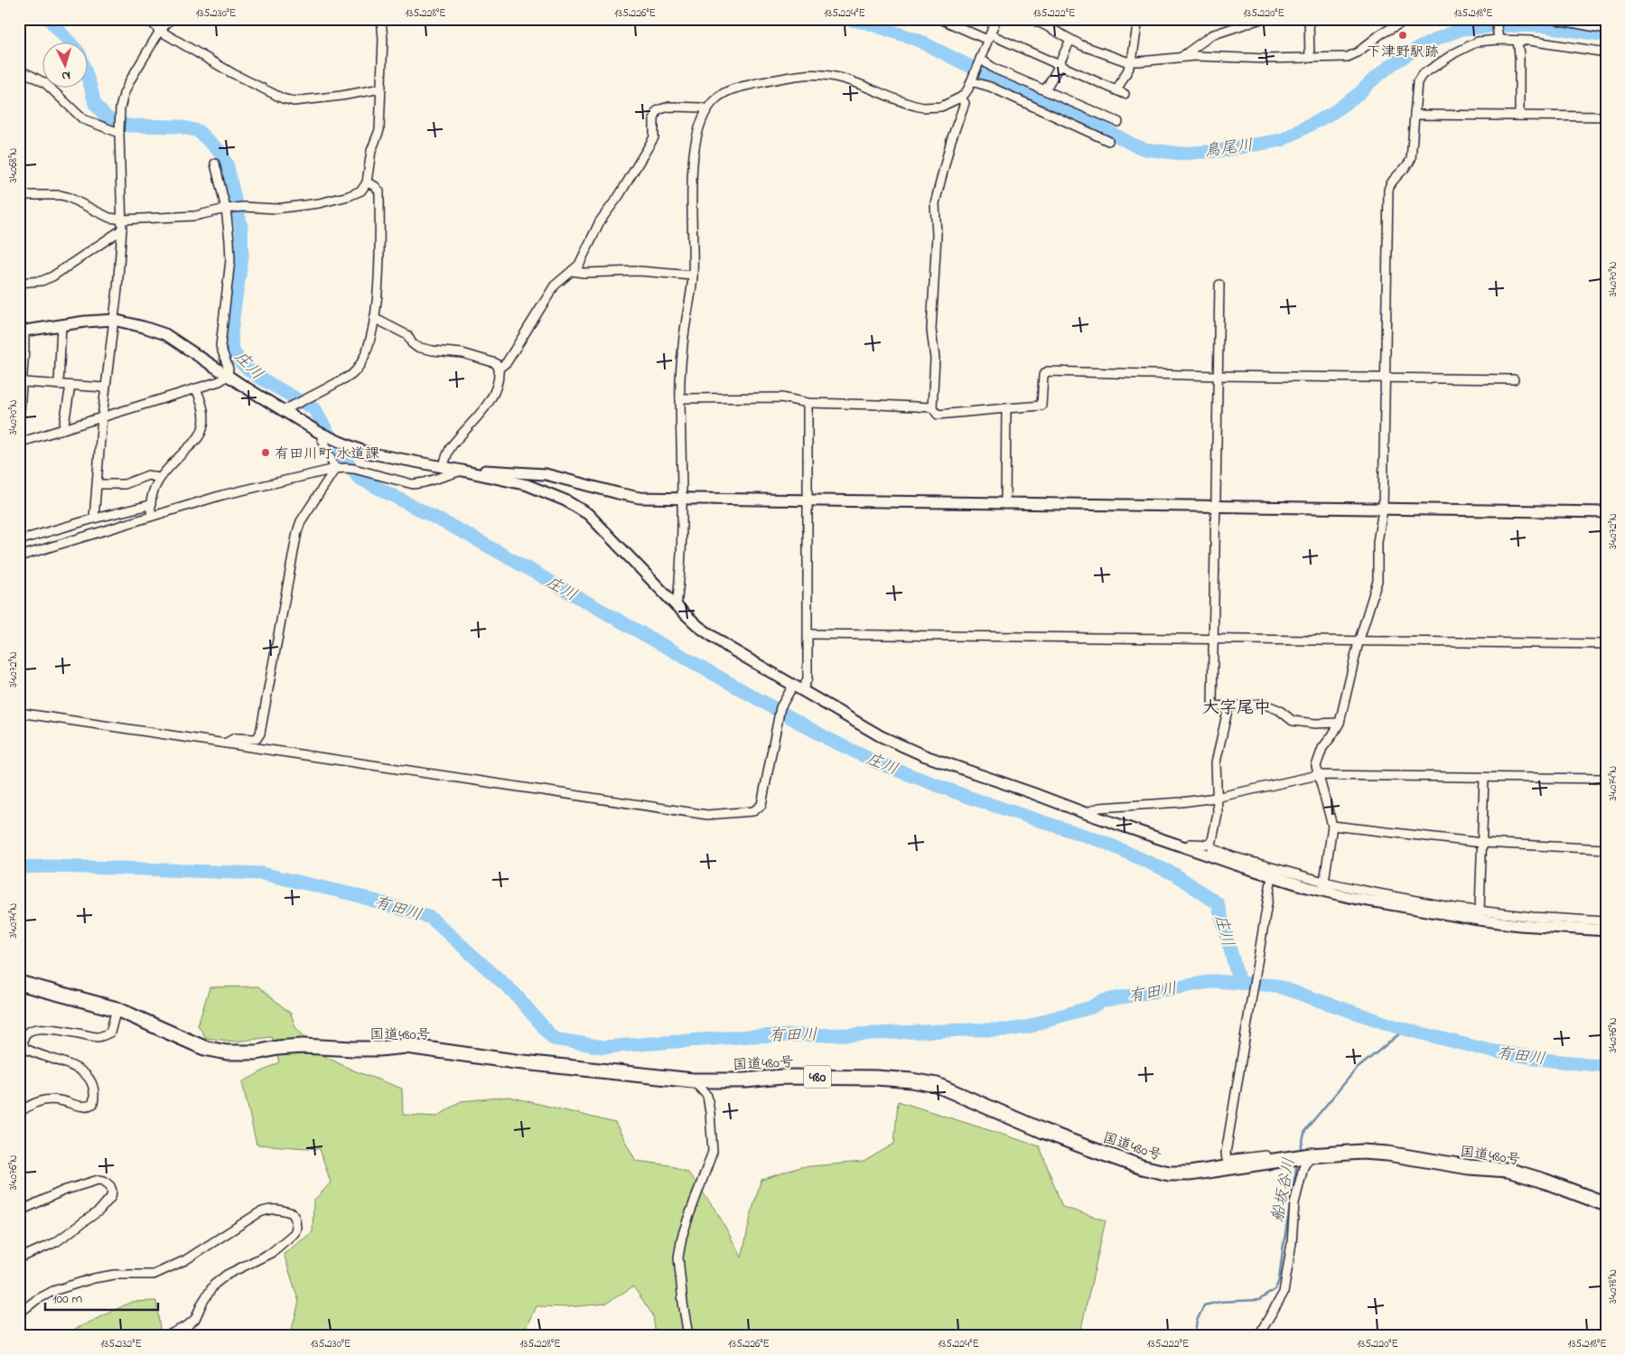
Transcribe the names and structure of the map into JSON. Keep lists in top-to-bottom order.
{
  "streets": {
    "highway": ["国道480号", "480"]
  },
  "districts": ["大字尾中"],
  "water": [
    "鳥尾川",
    "庄川",
    "有田川",
    "船坂谷川"
  ],
  "places": ["下津野駅跡", "有田川町 水道課"],
  "scale_bar": "100 m",
  "north": "bottom",
  "coordinates": [
    "135.230°E",
    "135.228°E",
    "135.226°E",
    "135.224°E",
    "135.222°E",
    "135.220°E",
    "135.218°E",
    "34.068°N",
    "34.070°N",
    "34.072°N",
    "34.074°N",
    "34.076°N",
    "34.078°N",
    "135.232°E"
  ]
}
